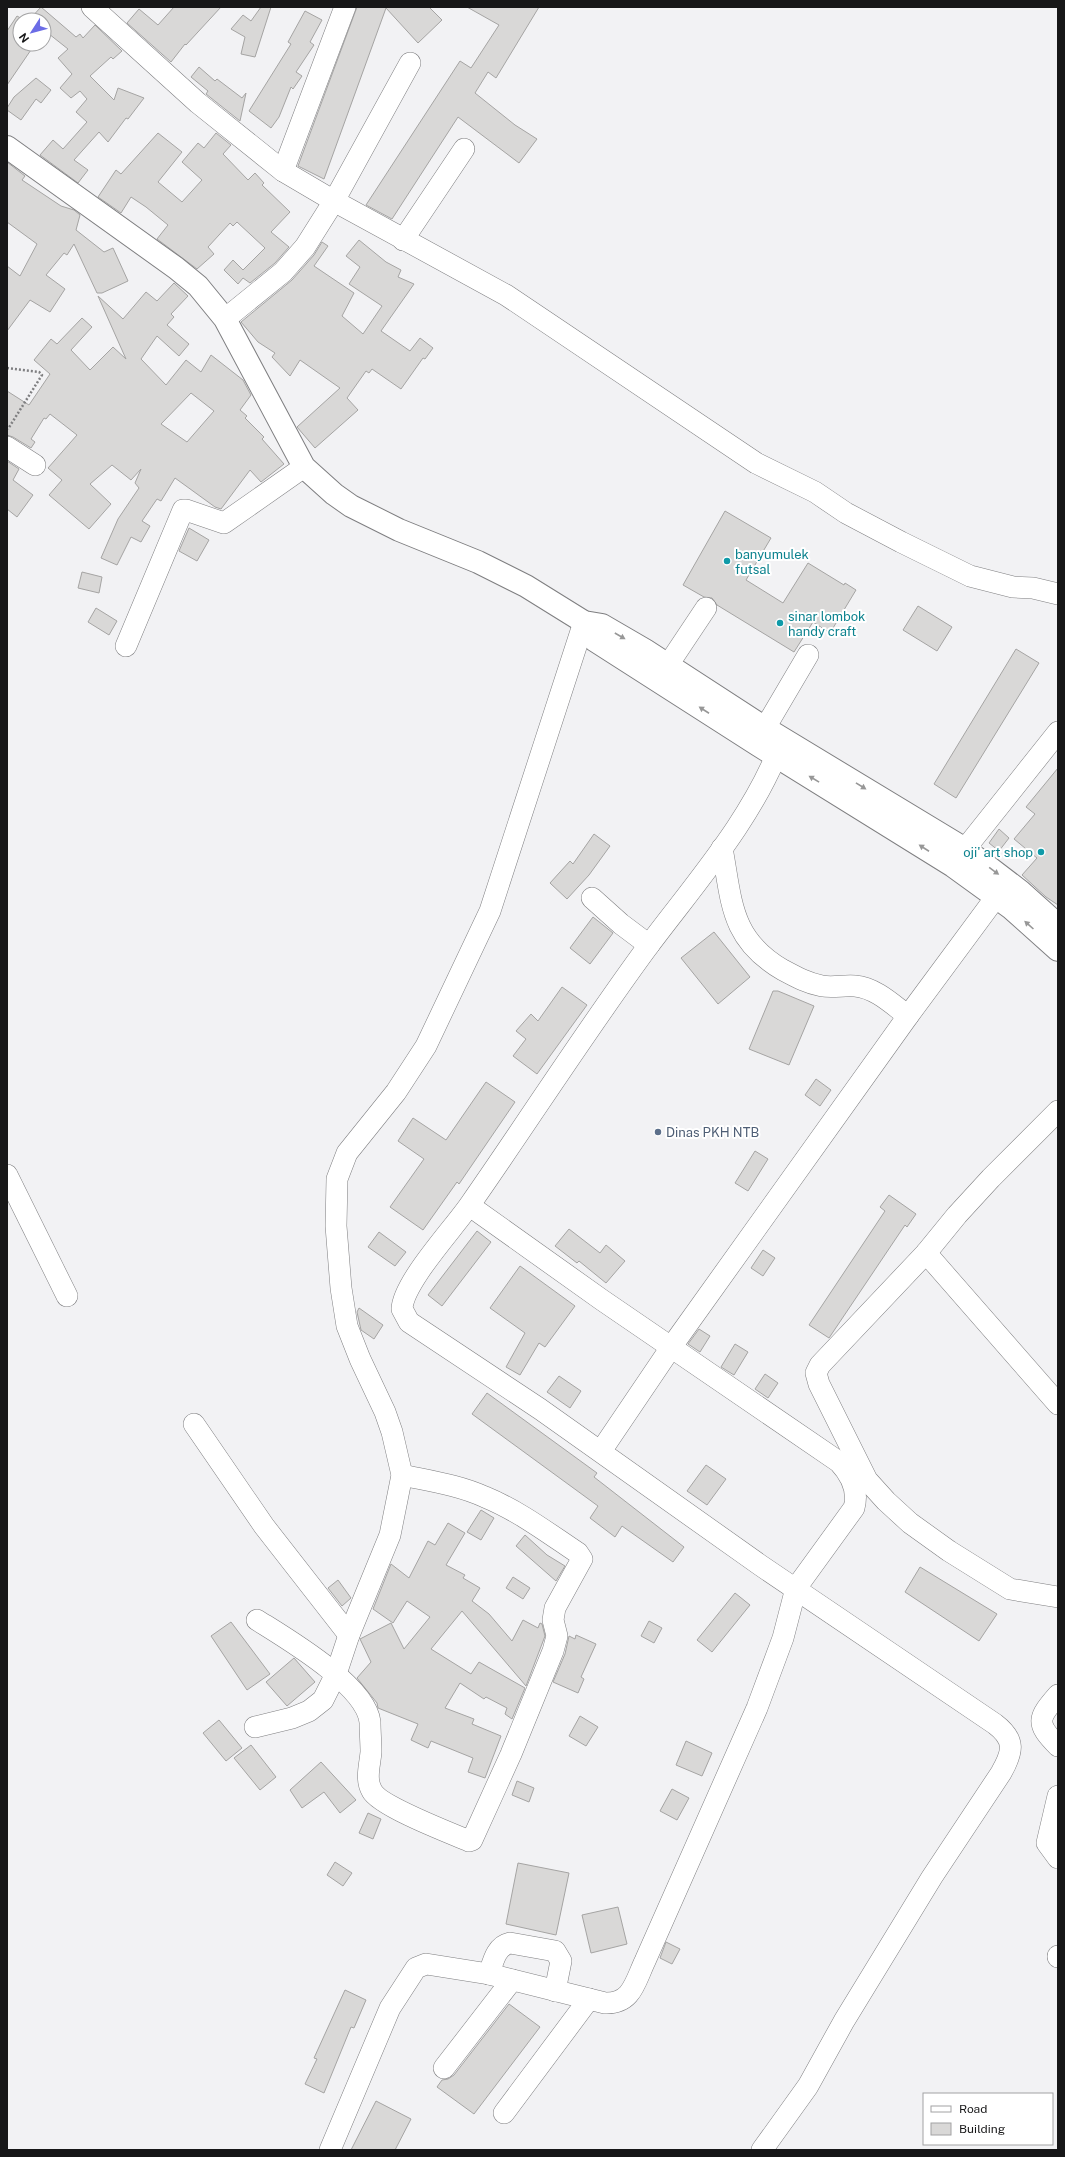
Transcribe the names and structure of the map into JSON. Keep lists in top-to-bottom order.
{
  "places": [
    "banyumulek futsal",
    "sinar lombok handy craft",
    "oji' art shop",
    "Dinas PKH NTB"
  ],
  "legend": ["Road", "Building"],
  "north": "bottom left"
}
